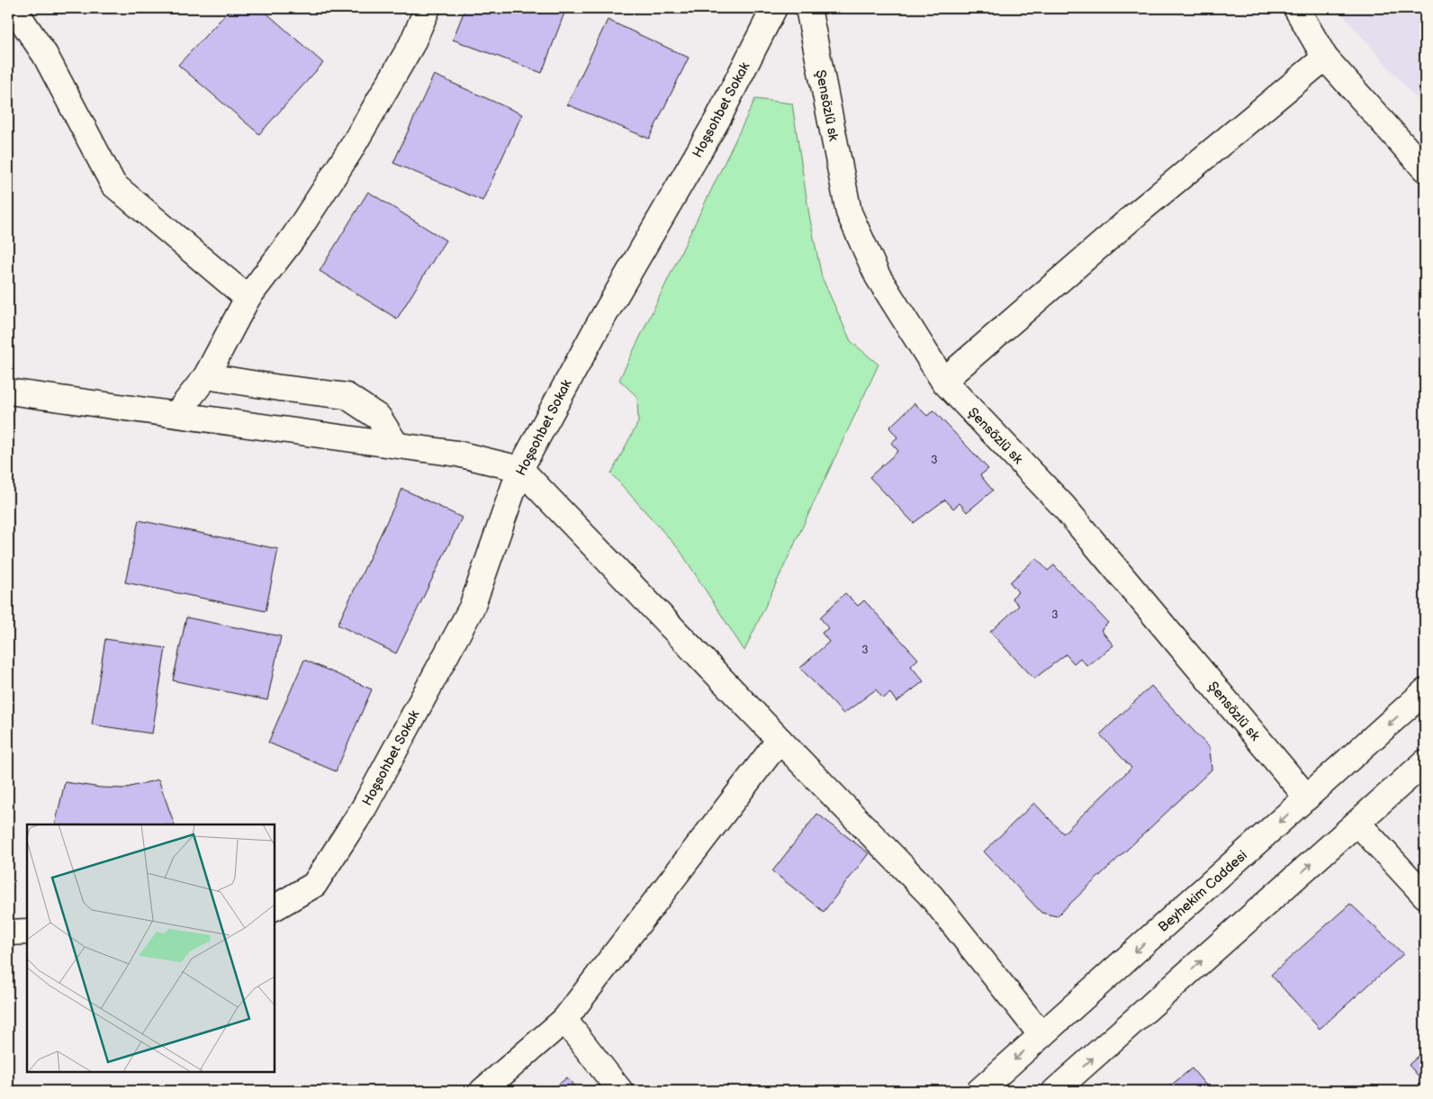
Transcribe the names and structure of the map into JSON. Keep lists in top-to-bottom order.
{
  "streets": {
    "street": ["Şensözlü sk", "Hoşsohbet Sokak", "Beyhekim Caddesi"]
  },
  "crossings": [
    ["Şensözlü sk", "Beyhekim Caddesi"]
  ],
  "house_numbers": ["3", "3", "3"]
}
